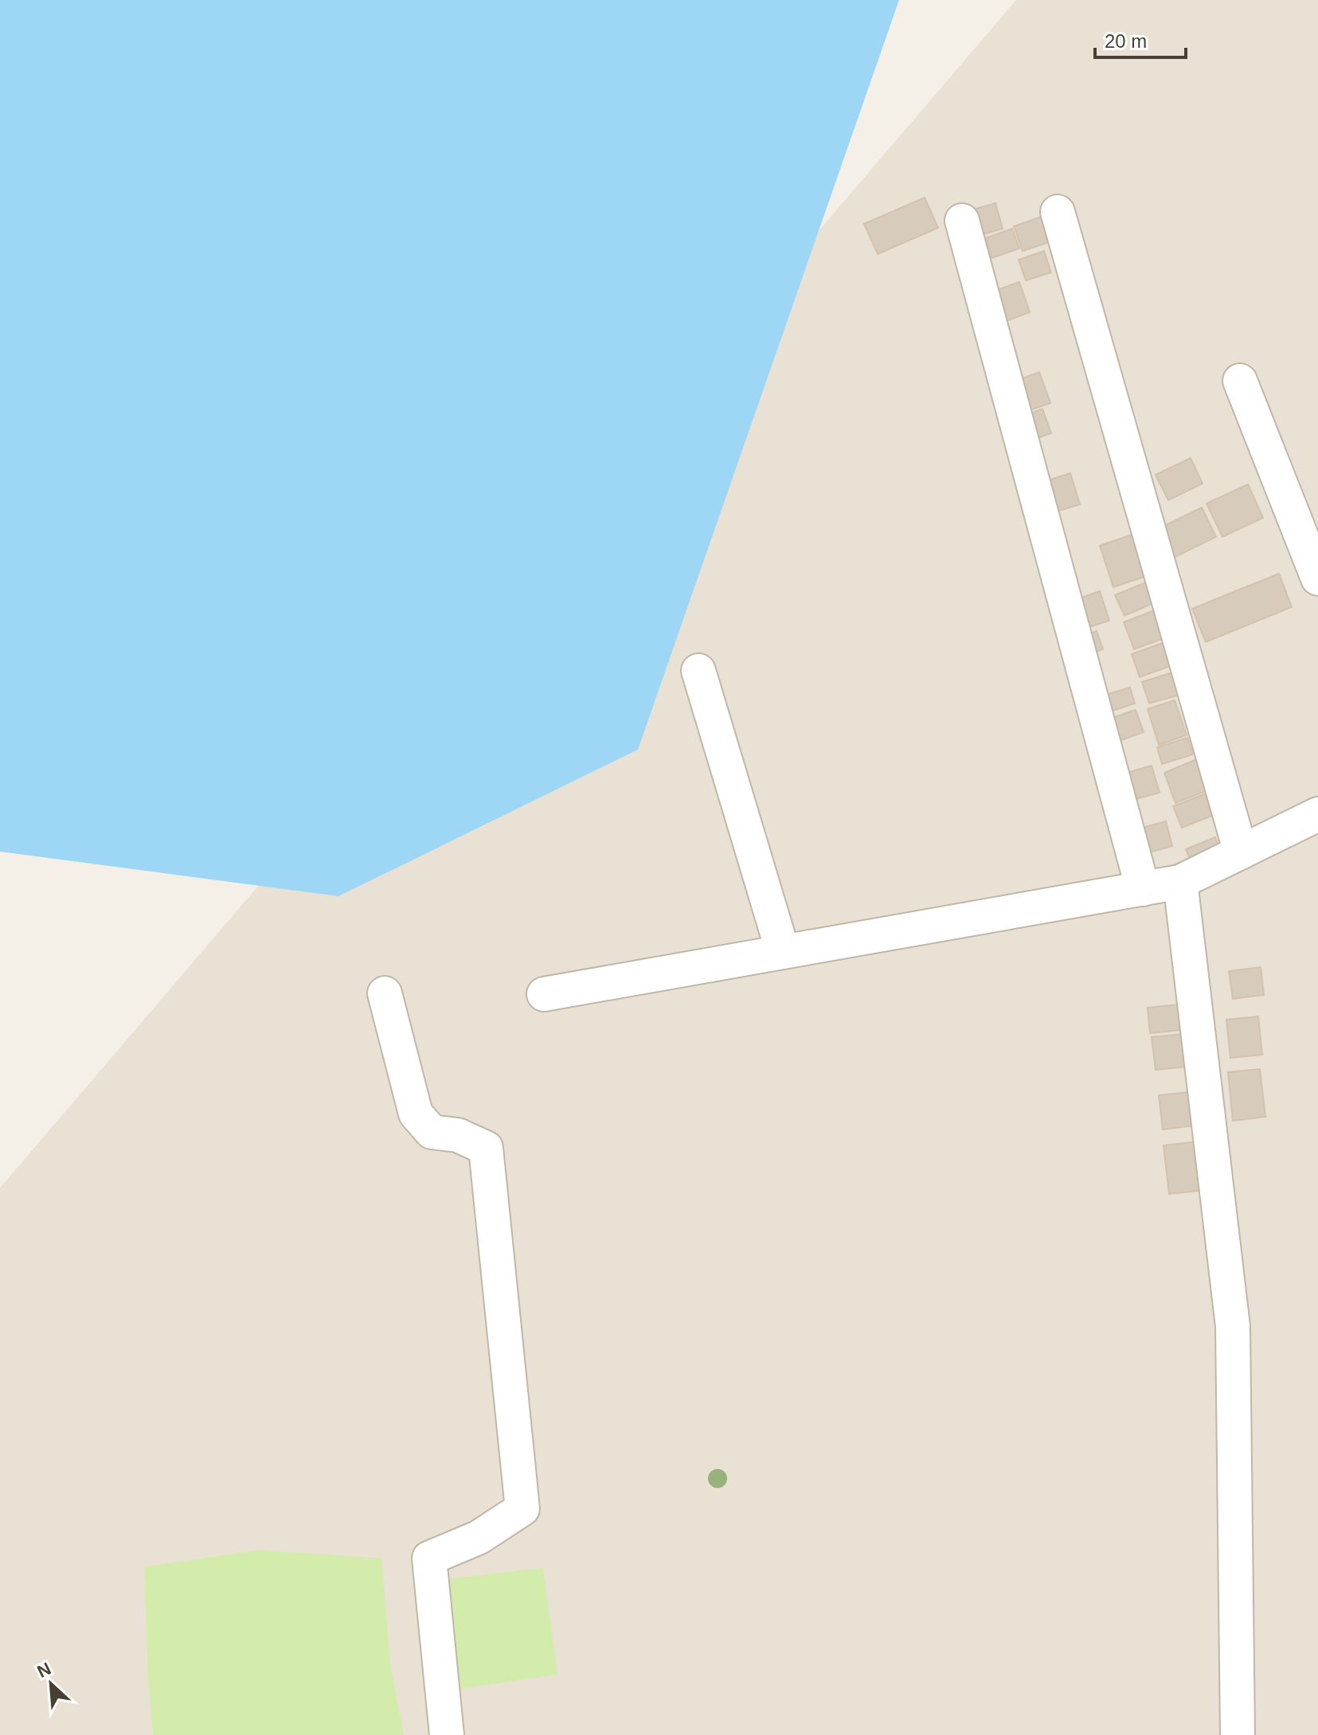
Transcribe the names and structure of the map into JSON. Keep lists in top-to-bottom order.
{
  "scale_bar": "20 m",
  "north": "top left"
}
